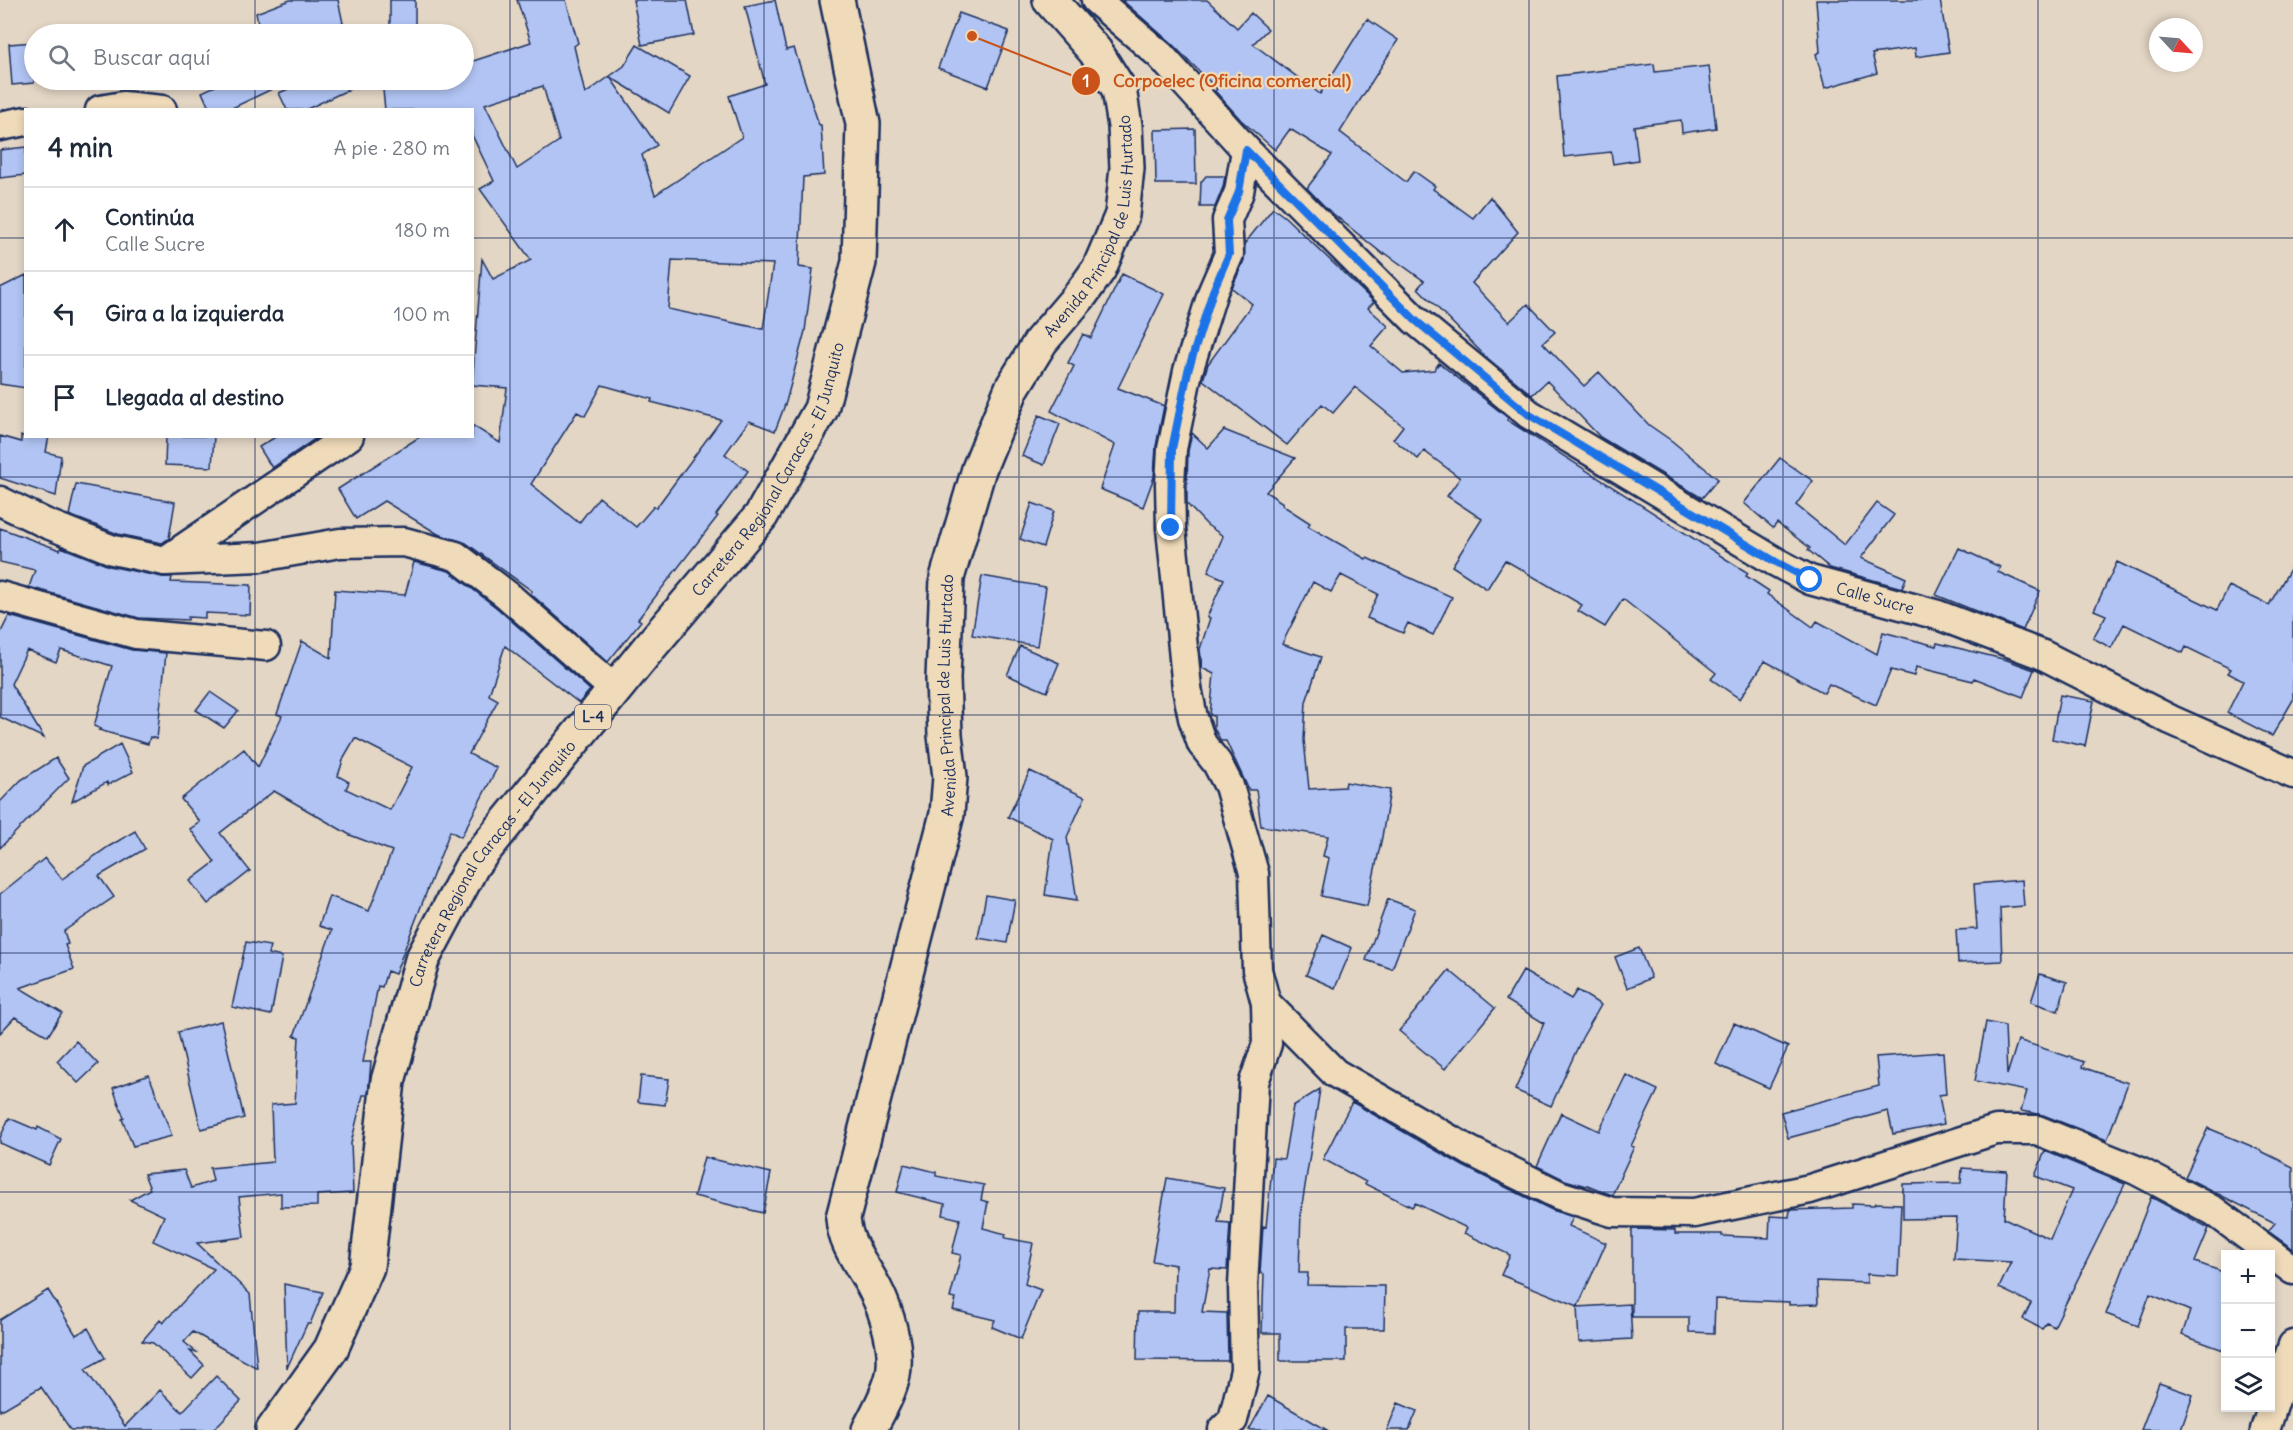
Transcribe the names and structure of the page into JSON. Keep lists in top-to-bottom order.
{
  "streets": {
    "main road": ["Avenida Principal de Luis Hurtado", "Carretera Regional Caracas - El Junquito", "L-4"],
    "street": ["Calle Sucre"]
  },
  "places": ["Corpoelec (Oficina comercial)"],
  "north": "bottom right",
  "page": {
    "search": "Buscar aquí",
    "heading": ["4 min", "A pie · 280 m"],
    "list": [
      ["Continúa", "Calle Sucre", "180 m"],
      ["Gira a la izquierda", "100 m"],
      "Llegada al destino"
    ],
    "map_buttons": ["+", "−"]
  }
}
